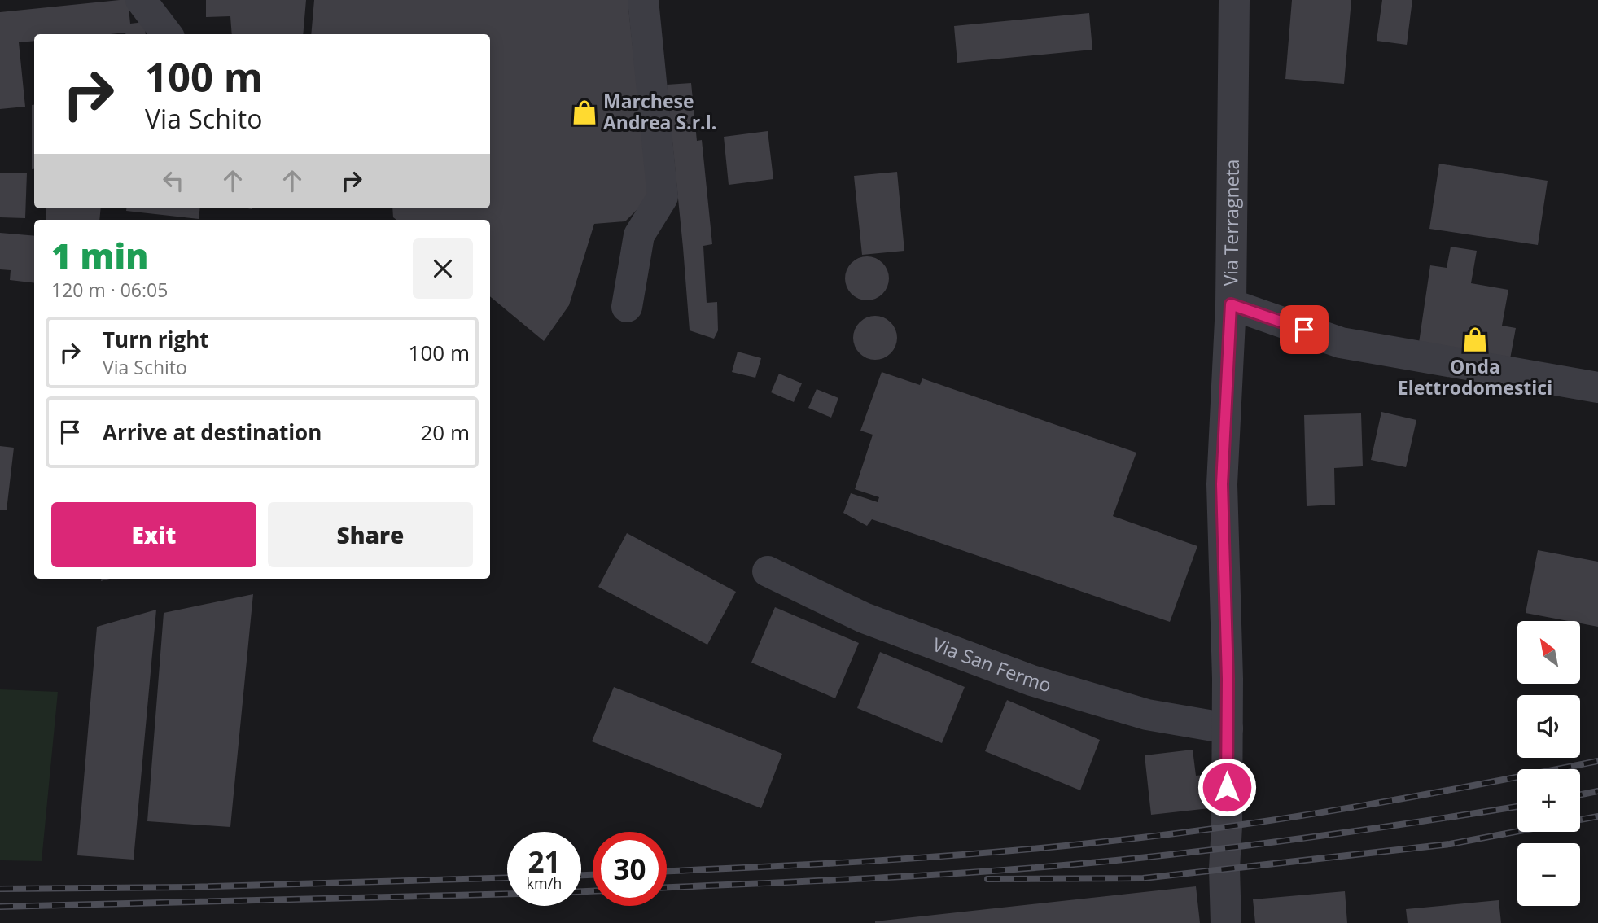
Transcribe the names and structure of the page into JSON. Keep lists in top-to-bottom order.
{
  "streets": {
    "street": ["Via Terragneta", "Via San Fermo"]
  },
  "crossings": [
    ["Via Terragneta", "Via San Fermo"]
  ],
  "places": {
    "shop": ["Marchese Andrea S.r.l.", "Onda Elettrodomestici"]
  },
  "north": "top left",
  "page": {
    "turn": ["100 m", "Via Schito"],
    "heading": ["1 min", "120 m · 06:05"],
    "list": [
      {
        "name": "Turn right",
        "note": "Via Schito",
        "value": "100 m"
      },
      {
        "name": "Arrive at destination",
        "value": "20 m"
      }
    ],
    "buttons": ["Exit", "Share"],
    "map_buttons": ["+", "−"],
    "speed": "21 km/h",
    "limit": "30"
  }
}
